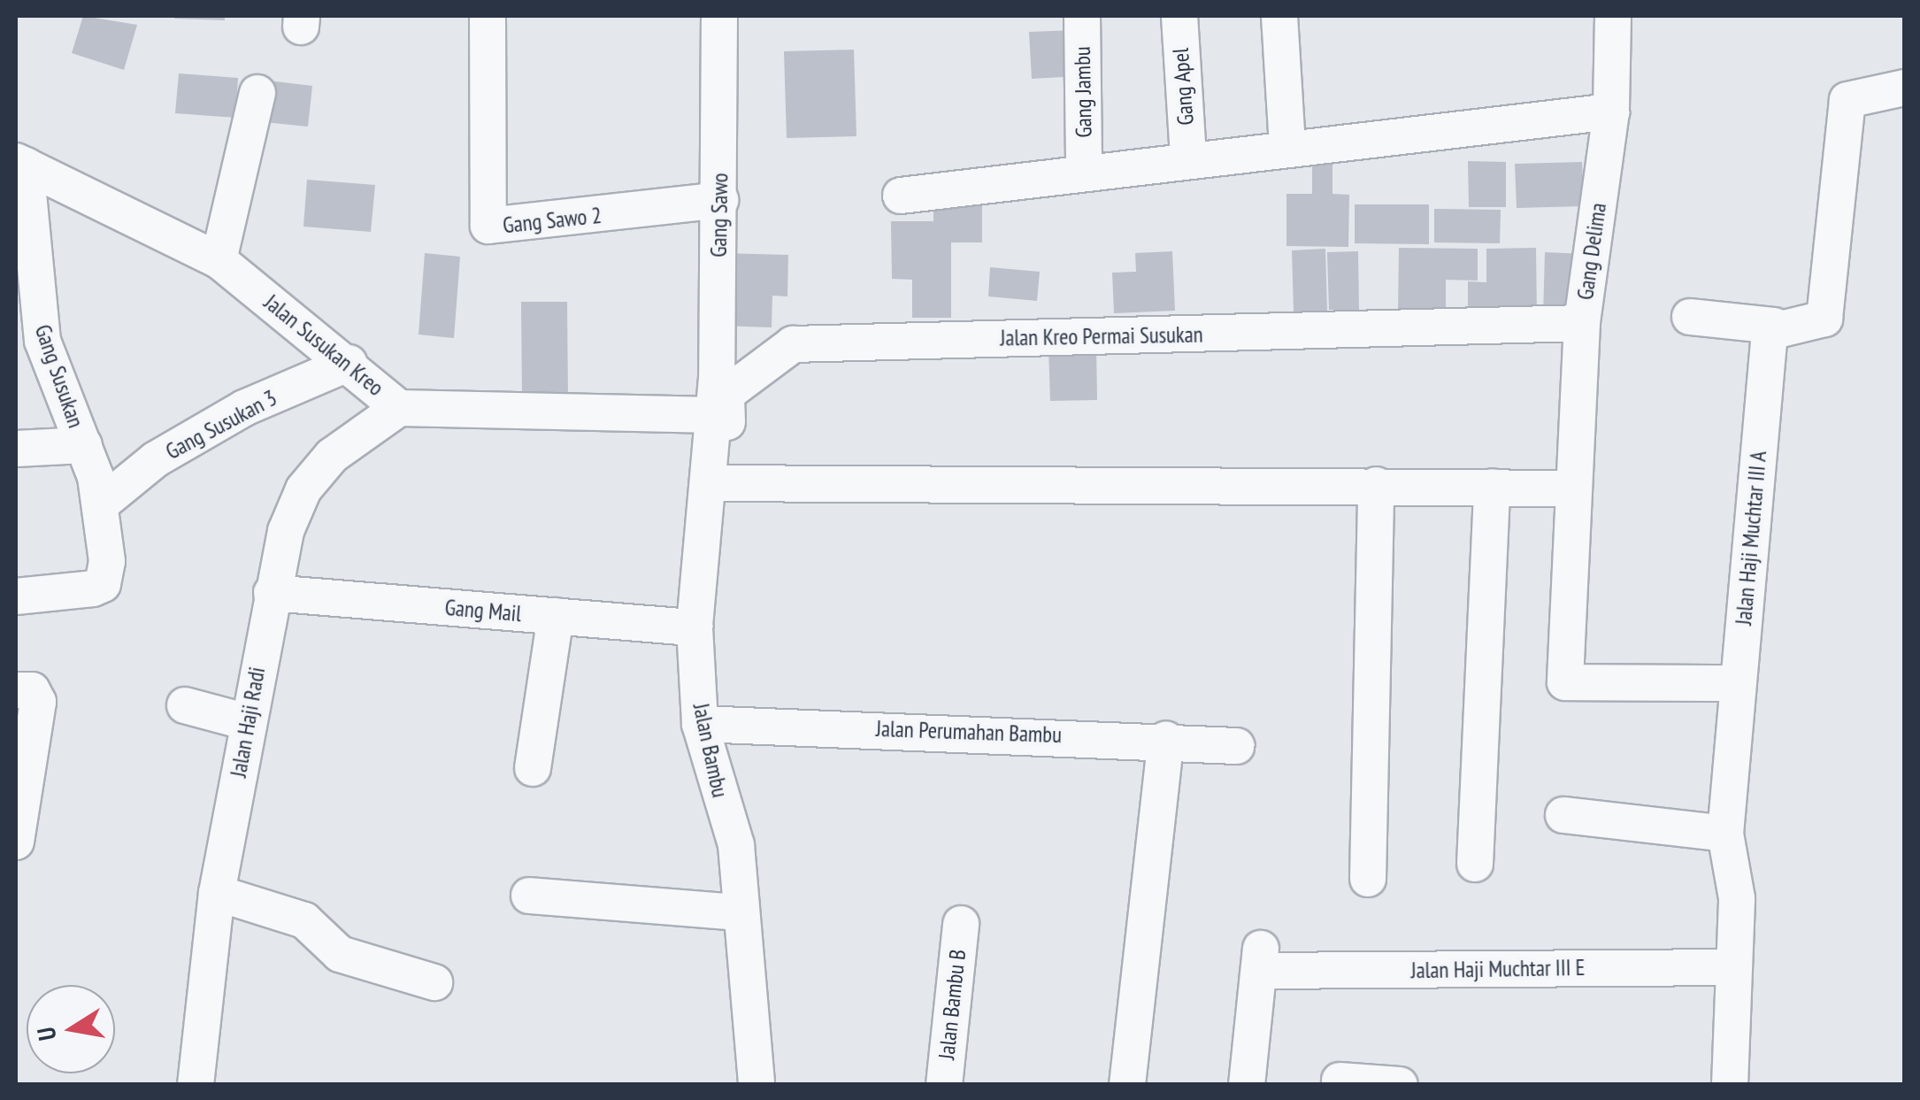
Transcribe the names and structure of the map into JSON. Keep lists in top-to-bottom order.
{
  "streets": {
    "street": [
      "Gang Apel",
      "Gang Jambu",
      "Gang Sawo",
      "Gang Sawo 2",
      "Gang Delima",
      "Jalan Kreo Permai Susukan",
      "Jalan Susukan Kreo",
      "Gang Susukan",
      "Gang Susukan 3",
      "Jalan Haji Muchtar III A",
      "Gang Mail",
      "Jalan Haji Radi",
      "Jalan Perumahan Bambu",
      "Jalan Bambu",
      "Jalan Haji Muchtar III E",
      "Jalan Bambu B"
    ]
  },
  "crossings": [
    ["Gang Sawo", "Gang Sawo 2"],
    ["Gang Sawo", "Jalan Susukan Kreo"],
    ["Gang Sawo", "Jalan Bambu"],
    ["Gang Delima", "Jalan Kreo Permai Susukan"],
    ["Gang Delima", "Jalan Haji Muchtar III A"],
    ["Jalan Kreo Permai Susukan", "Jalan Bambu"],
    ["Jalan Susukan Kreo", "Gang Susukan"],
    ["Jalan Susukan Kreo", "Gang Susukan 3"],
    ["Jalan Susukan Kreo", "Jalan Haji Radi"],
    ["Jalan Susukan Kreo", "Jalan Bambu"],
    ["Gang Susukan", "Gang Susukan 3"],
    ["Jalan Haji Muchtar III A", "Jalan Haji Muchtar III E"],
    ["Gang Mail", "Jalan Haji Radi"],
    ["Gang Mail", "Jalan Bambu"],
    ["Jalan Perumahan Bambu", "Jalan Bambu"]
  ],
  "north": "left"
}
